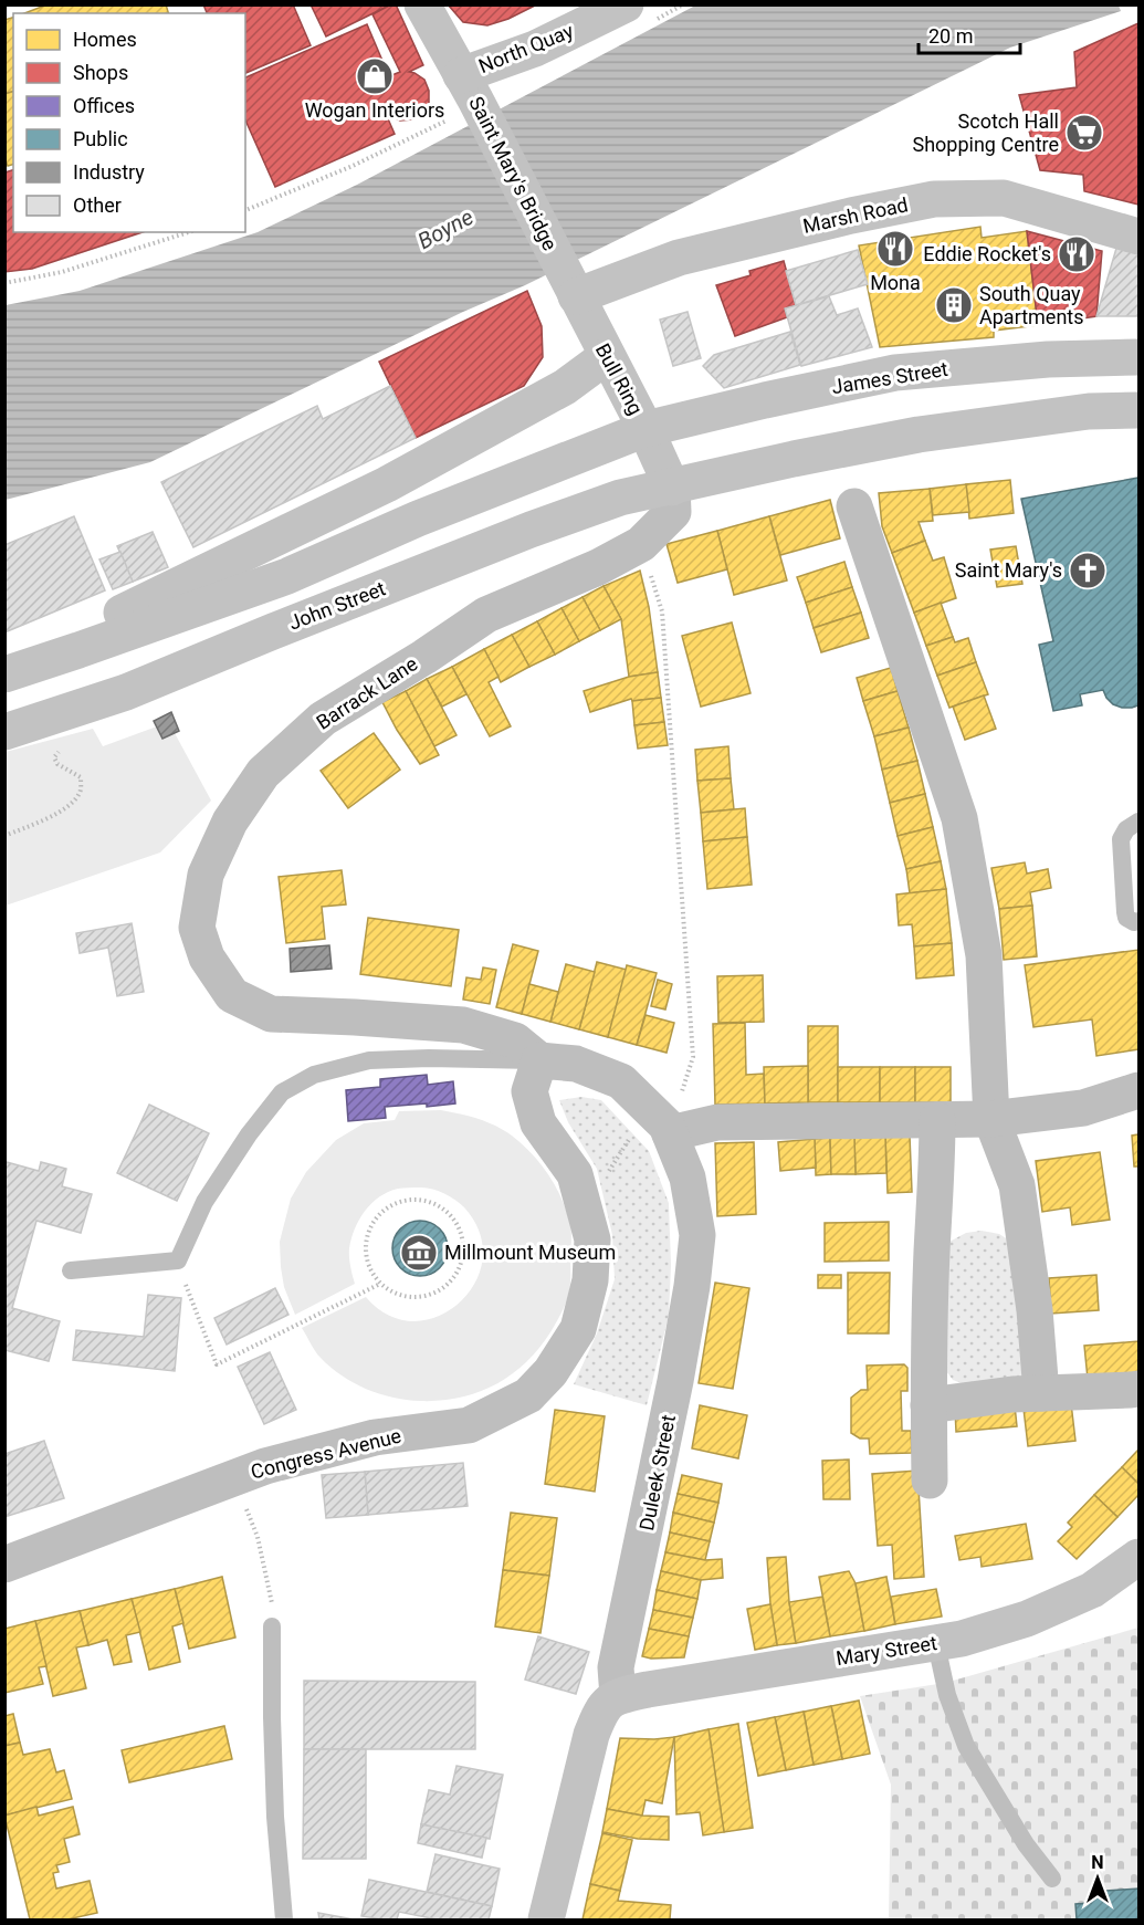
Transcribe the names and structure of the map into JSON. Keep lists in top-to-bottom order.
{
  "streets": {
    "main road": [
      "North Quay",
      "Saint Mary's Bridge",
      "Marsh Road",
      "James Street",
      "Bull Ring",
      "John Street",
      "Mary Street"
    ],
    "street": ["Barrack Lane", "Congress Avenue", "Duleek Street"]
  },
  "crossings": [
    ["North Quay", "Saint Mary's Bridge"],
    ["Saint Mary's Bridge", "Marsh Road"],
    ["Saint Mary's Bridge", "Bull Ring"],
    ["Marsh Road", "Bull Ring"],
    ["James Street", "Bull Ring"],
    ["Bull Ring", "John Street"],
    ["Bull Ring", "Barrack Lane"],
    ["John Street", "Barrack Lane"],
    ["Barrack Lane", "Congress Avenue"],
    ["Barrack Lane", "Duleek Street"],
    ["Congress Avenue", "Duleek Street"],
    ["Duleek Street", "Mary Street"]
  ],
  "water": ["Boyne"],
  "places": {
    "shop": ["Wogan Interiors"],
    "supermarket": ["Scotch Hall Shopping Centre"],
    "restaurant": ["Mona", "Eddie Rocket's"],
    "building": ["South Quay Apartments"],
    "church": ["Saint Mary's"],
    "museum": ["Millmount Museum"]
  },
  "legend": [
    "Homes",
    "Shops",
    "Offices",
    "Public",
    "Industry",
    "Other"
  ],
  "scale_bar": "20 m",
  "north": "top"
}
